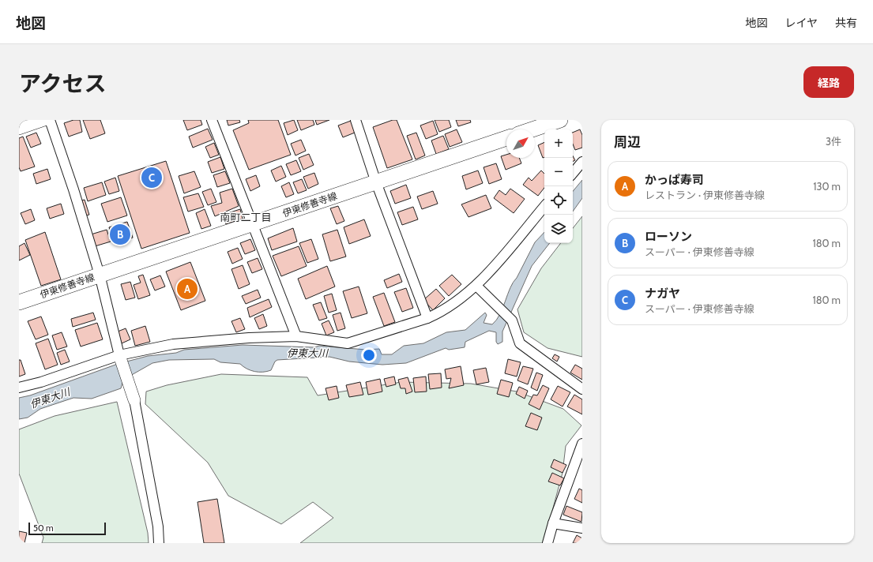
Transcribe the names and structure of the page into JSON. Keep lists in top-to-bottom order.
{
  "streets": {
    "main road": ["伊東修善寺線"]
  },
  "districts": ["南町二丁目"],
  "water": ["伊東大川"],
  "scale_bar": "50 m",
  "north": "top right",
  "page": {
    "header": "地図",
    "nav": ["地図", "レイヤ", "共有"],
    "title": "アクセス",
    "buttons": "経路",
    "heading": ["周辺", "3件"],
    "map_buttons": ["+", "−"],
    "list": [
      {
        "mark": "A",
        "name": "かっぱ寿司",
        "note": "レストラン · 伊東修善寺線",
        "value": "130 m"
      },
      {
        "mark": "B",
        "name": "ローソン",
        "note": "スーパー · 伊東修善寺線",
        "value": "180 m"
      },
      {
        "mark": "C",
        "name": "ナガヤ",
        "note": "スーパー · 伊東修善寺線",
        "value": "180 m"
      }
    ],
    "pins": ["C", "B", "A"],
    "scale": "50 m"
  }
}
